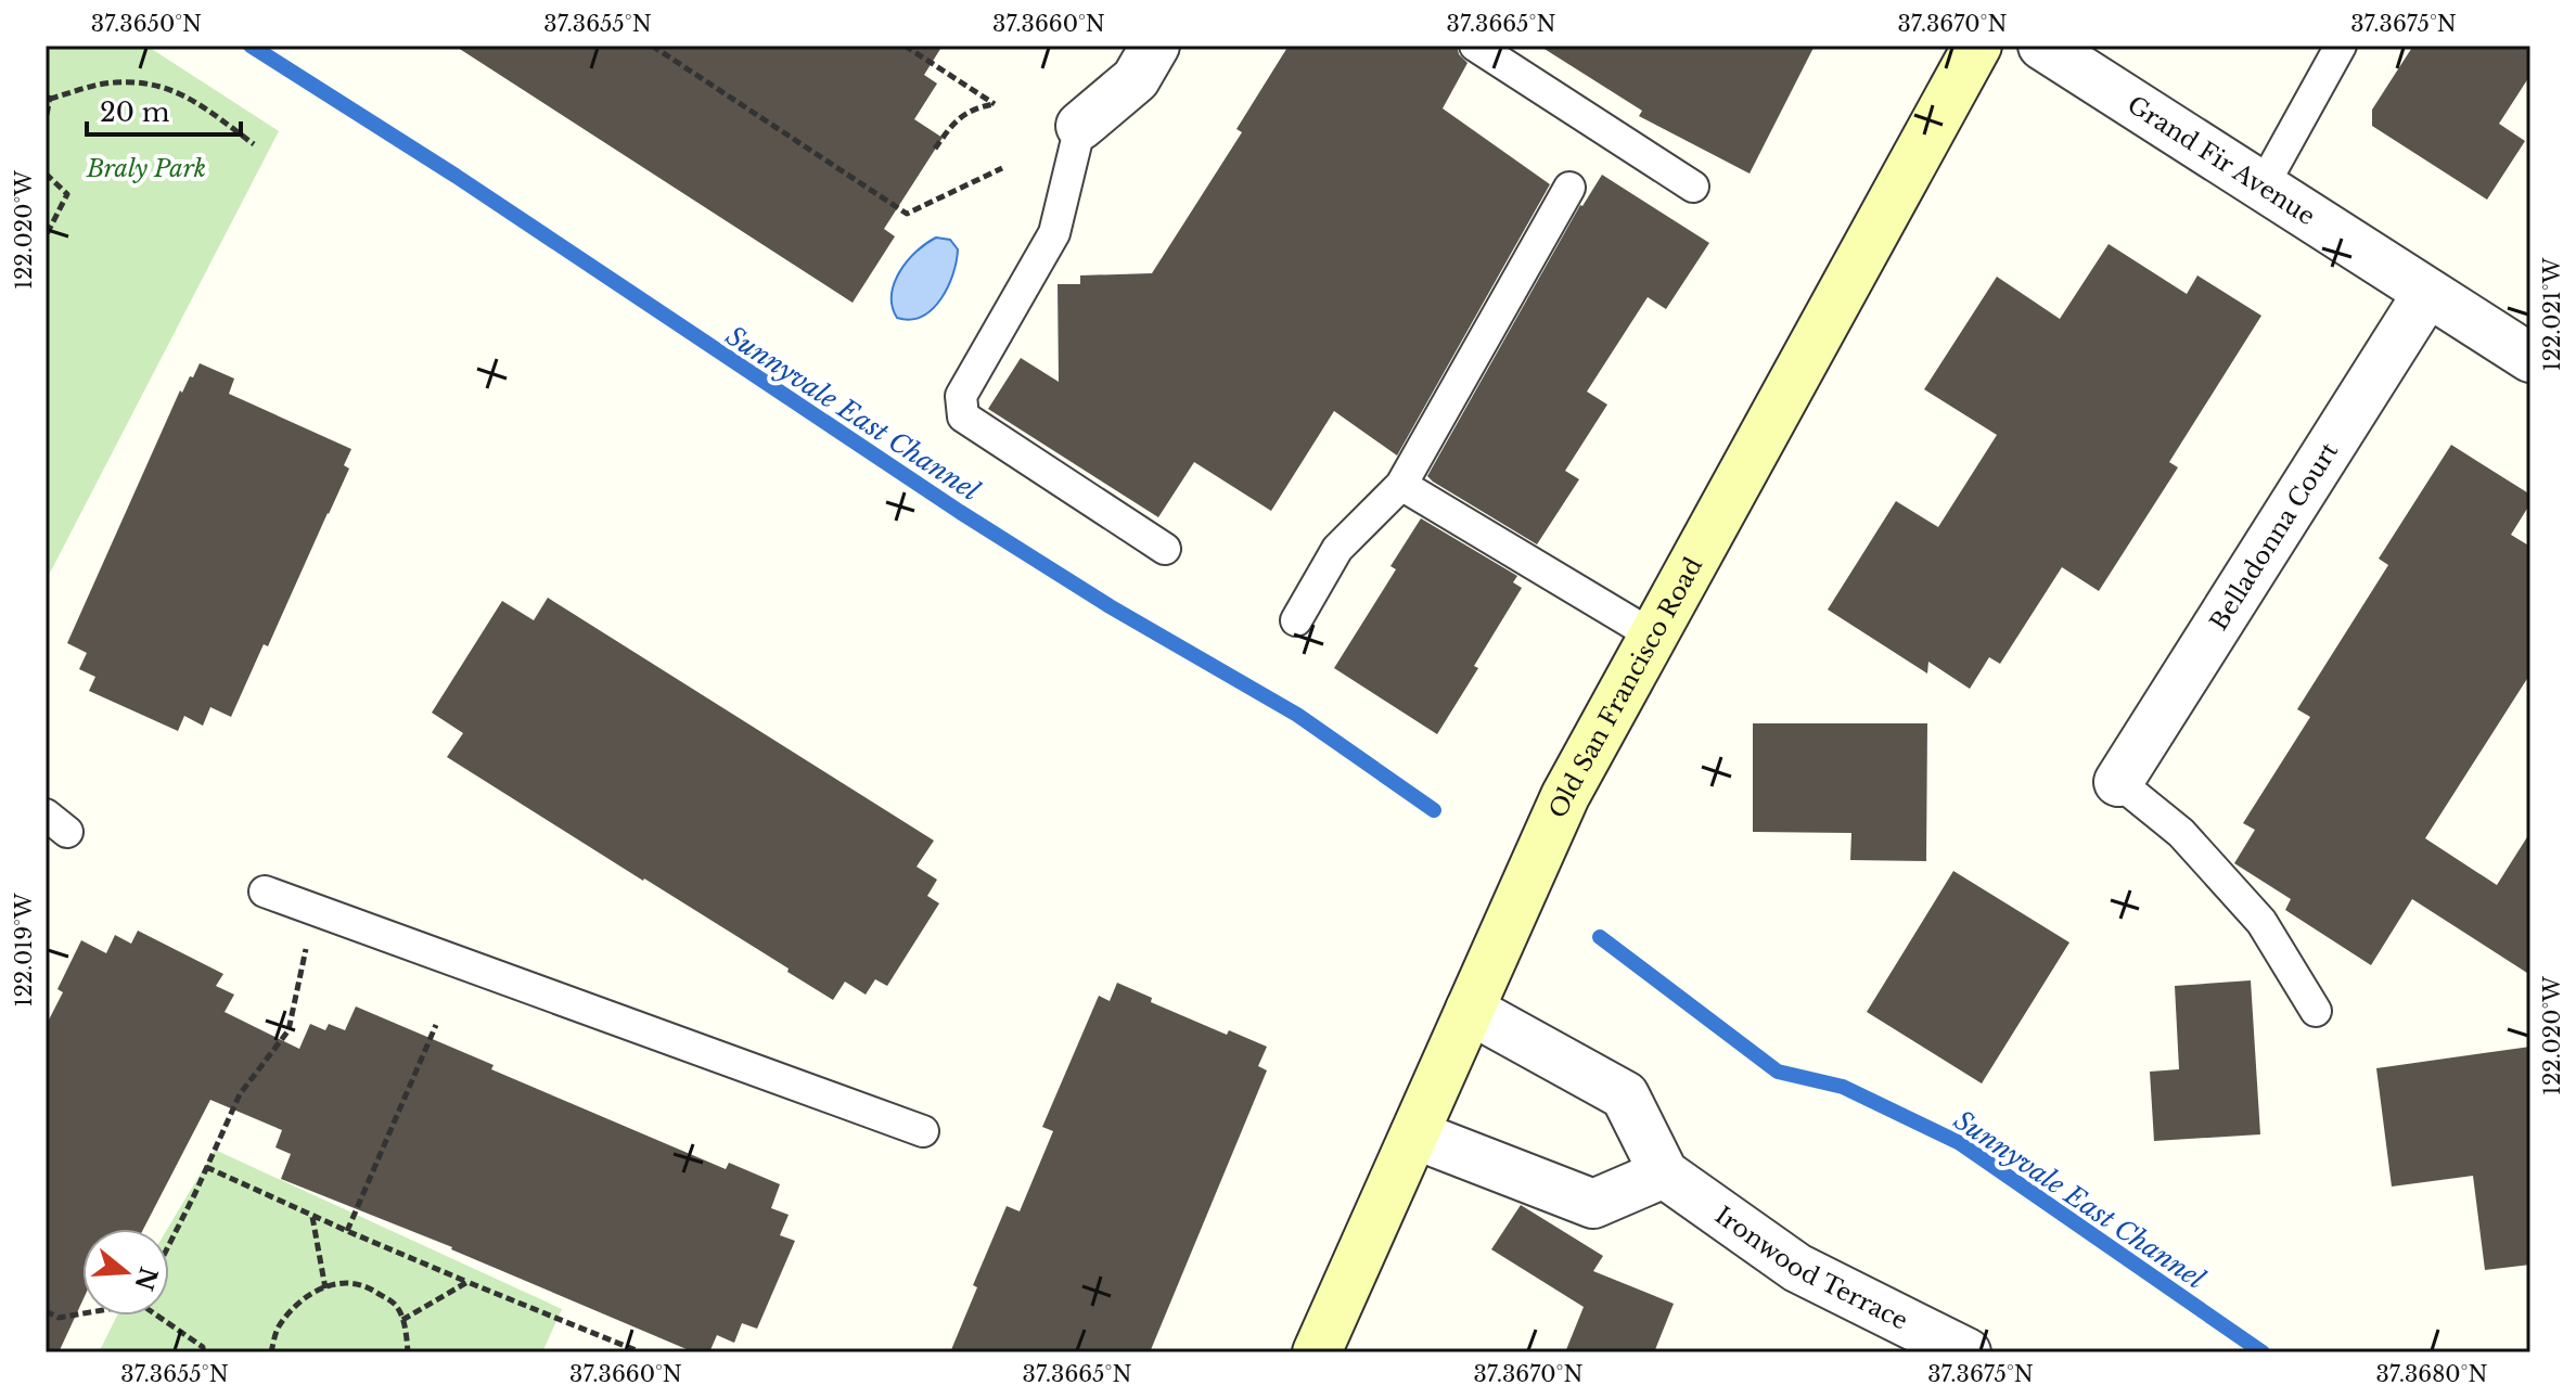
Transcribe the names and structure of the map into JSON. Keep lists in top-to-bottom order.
{
  "streets": {
    "main road": ["Old San Francisco Road"],
    "street": ["Grand Fir Avenue", "Belladonna Court", "Ironwood Terrace"]
  },
  "crossings": [
    ["Grand Fir Avenue", "Belladonna Court"],
    ["Old San Francisco Road", "Ironwood Terrace"]
  ],
  "water": ["Sunnyvale East Channel"],
  "parks": ["Braly Park"],
  "scale_bar": "20 m",
  "north": "right",
  "coordinates": [
    "37.3650°N",
    "37.3655°N",
    "37.3660°N",
    "37.3665°N",
    "37.3670°N",
    "37.3675°N",
    "122.020°W",
    "122.021°W",
    "122.019°W",
    "37.3680°N"
  ]
}
